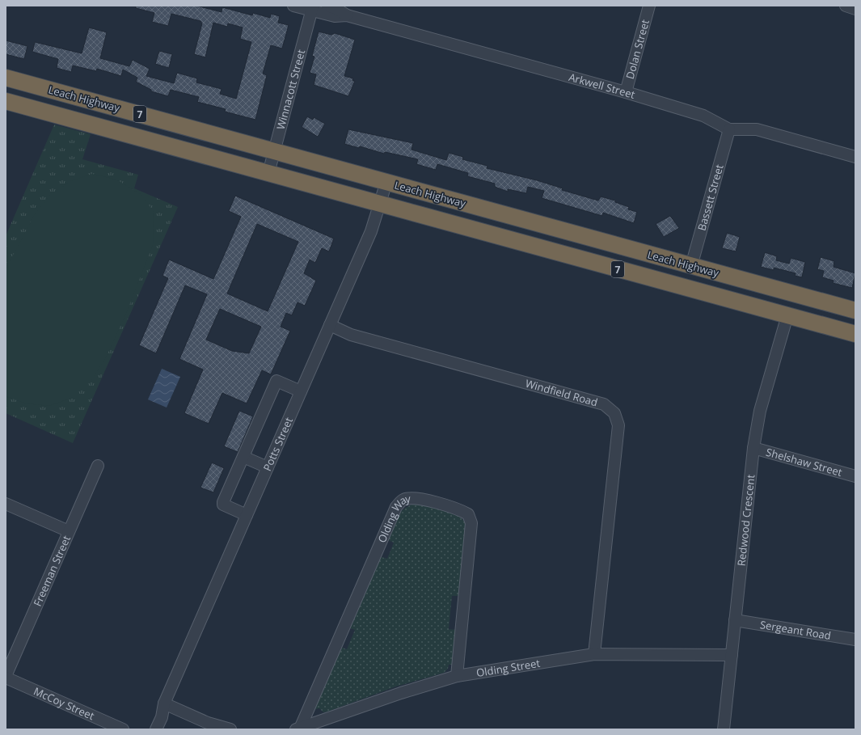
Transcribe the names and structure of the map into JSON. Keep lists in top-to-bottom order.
{
  "streets": {
    "highway": ["Leach Highway", "7"],
    "street": [
      "Dolan Street",
      "Arkwell Street",
      "Winnacott Street",
      "Bassett Street",
      "Windfield Road",
      "Potts Street",
      "Shelshaw Street",
      "Redwood Crescent",
      "Olding Way",
      "Freeman Street",
      "Sergeant Road",
      "Olding Street",
      "McCoy Street"
    ]
  },
  "crossings": [
    ["Dolan Street", "Arkwell Street"],
    ["Arkwell Street", "Winnacott Street"],
    ["Arkwell Street", "Bassett Street"],
    ["Winnacott Street", "Leach Highway"],
    ["Winnacott Street", "7"],
    ["Leach Highway", "Bassett Street"],
    ["Leach Highway", "Potts Street"],
    ["7", "Potts Street"],
    ["7", "Redwood Crescent"],
    ["Windfield Road", "Potts Street"],
    ["Windfield Road", "Olding Street"],
    ["Shelshaw Street", "Redwood Crescent"],
    ["Redwood Crescent", "Sergeant Road"],
    ["Redwood Crescent", "Olding Street"],
    ["Olding Way", "Olding Street"],
    ["Freeman Street", "McCoy Street"]
  ]
}
